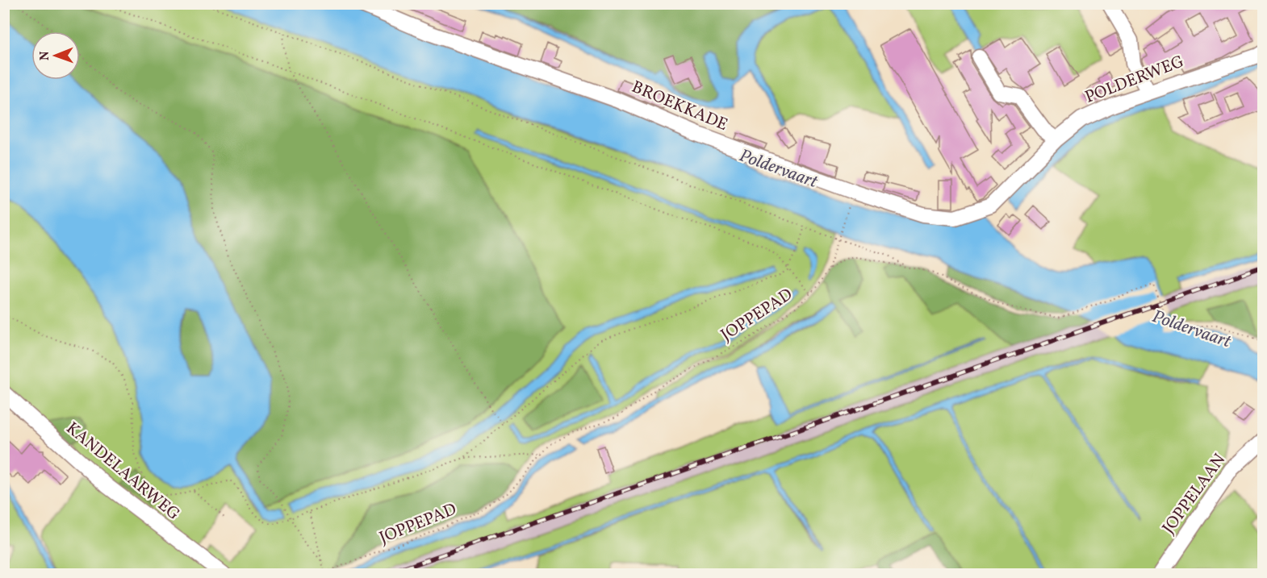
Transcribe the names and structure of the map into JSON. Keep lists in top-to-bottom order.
{
  "streets": {
    "street": [
      "POLDERWEG",
      "BROEKKADE",
      "KANDELAARWEG",
      "JOPPELAAN"
    ],
    "path": ["JOPPEPAD"]
  },
  "crossings": [
    ["POLDERWEG", "BROEKKADE"]
  ],
  "water": ["Poldervaart"],
  "north": "left"
}
